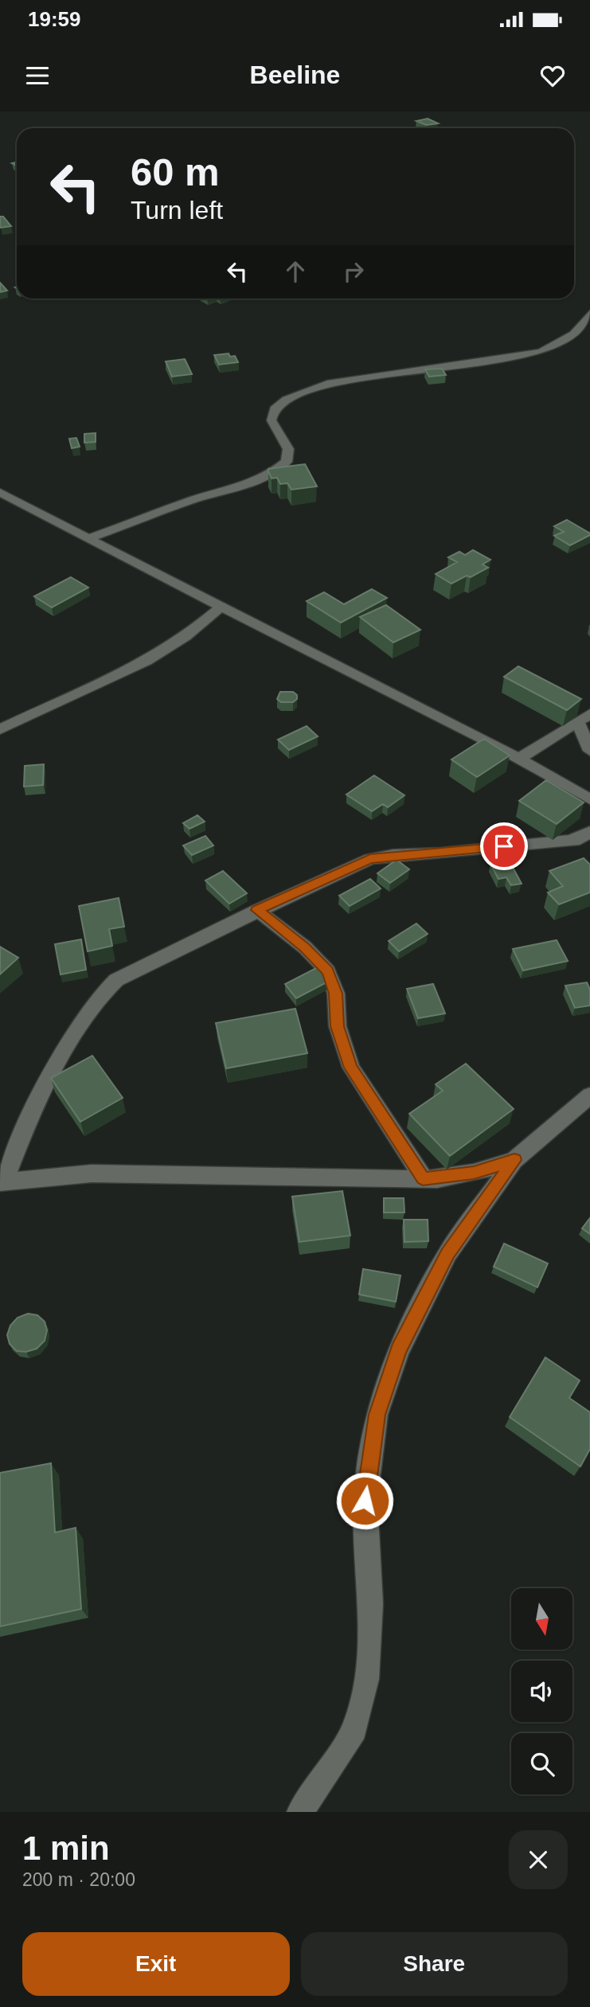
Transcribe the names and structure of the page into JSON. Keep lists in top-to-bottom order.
{
  "north": "bottom",
  "page": {
    "status": "19:59",
    "header": "Beeline",
    "turn": ["60 m", "Turn left"],
    "heading": ["1 min", "200 m · 20:00"],
    "buttons": ["Exit", "Share"]
  }
}
